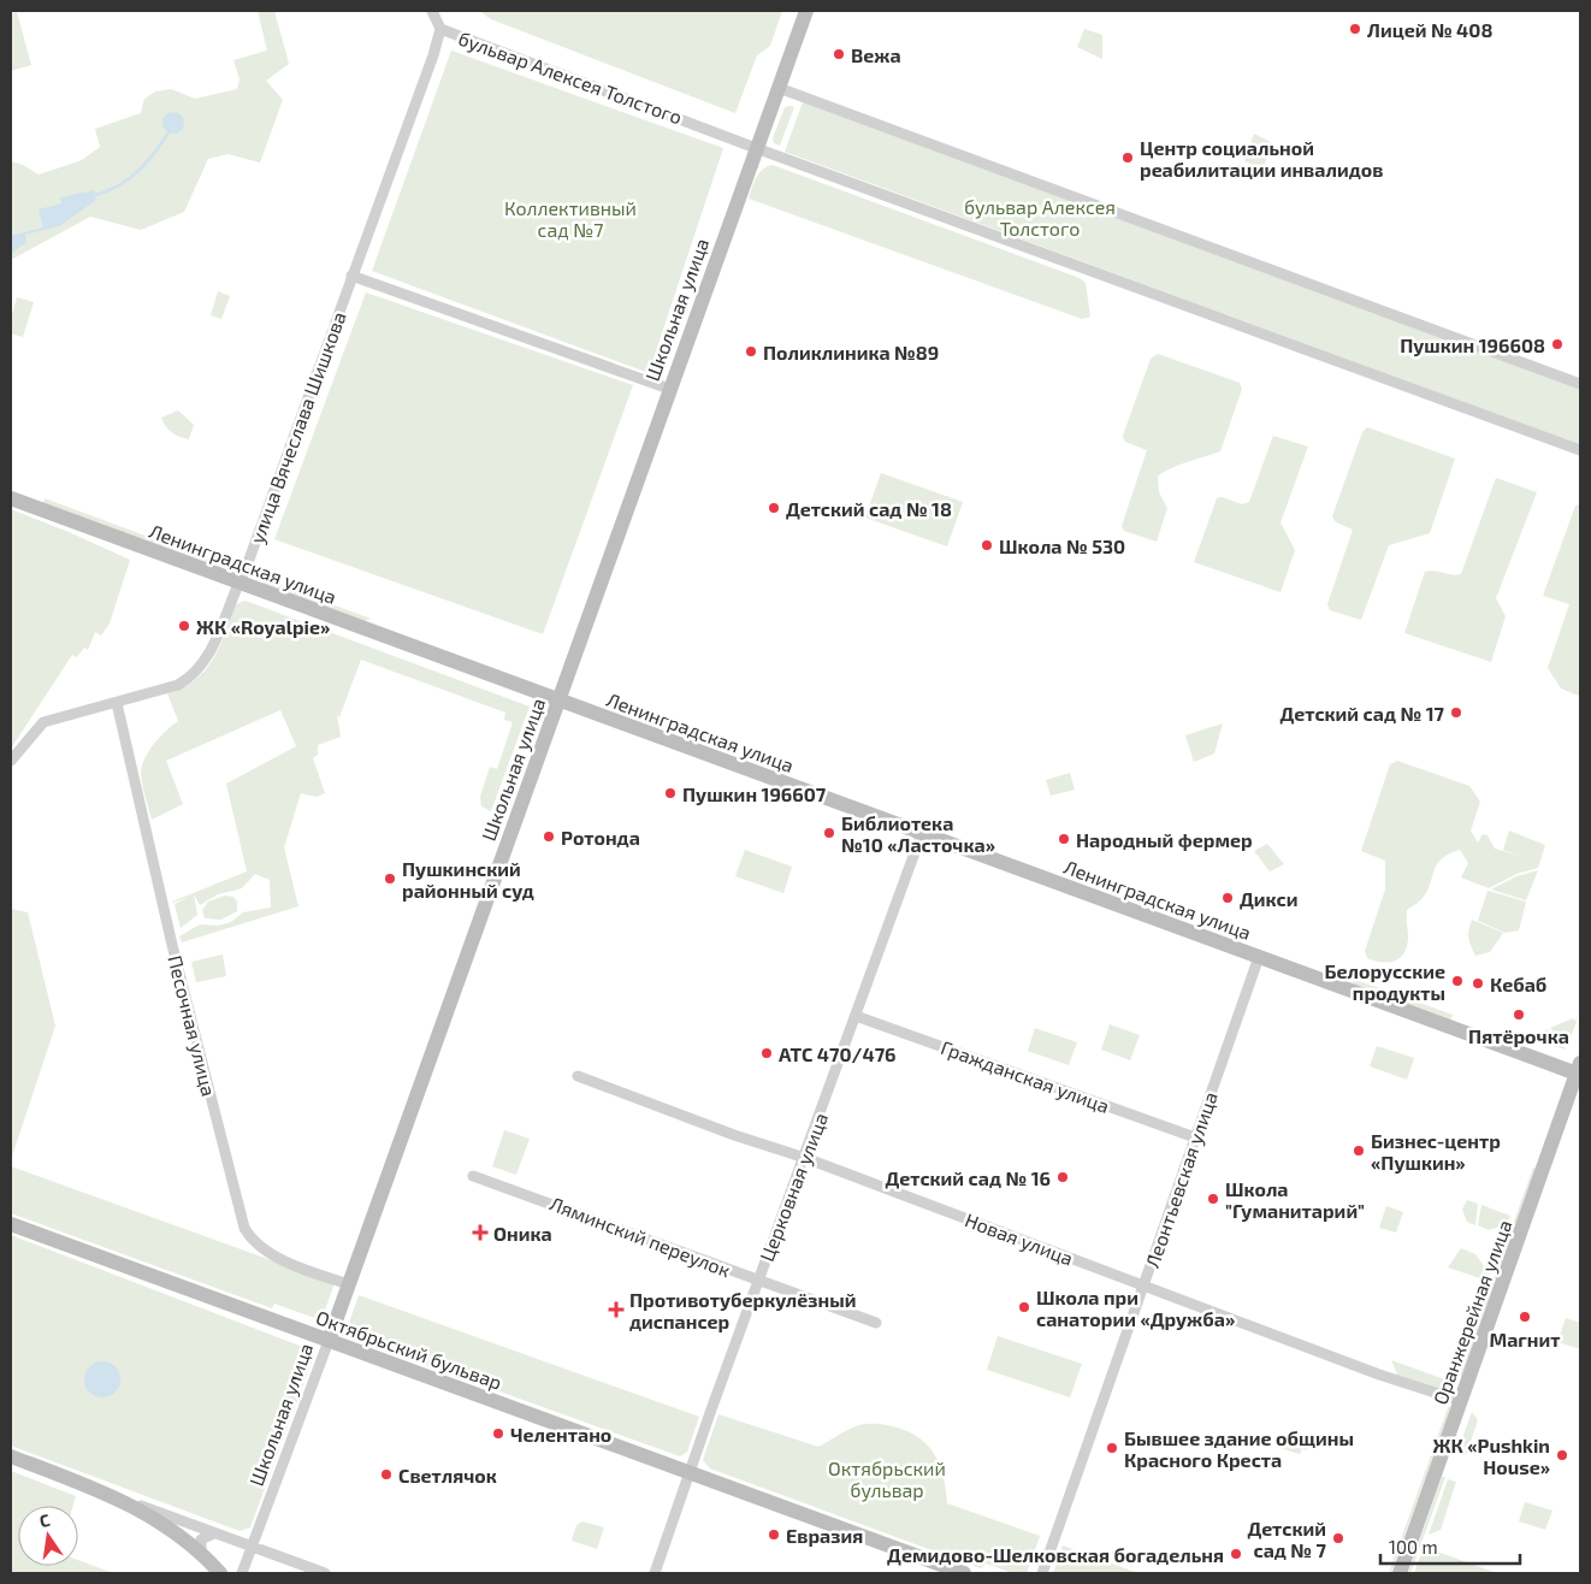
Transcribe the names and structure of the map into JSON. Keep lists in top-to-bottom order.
{
  "streets": {
    "street": [
      "бульвар Алексея Толстого",
      "Школьная улица",
      "улица Вячеслава Шишкова",
      "Ленинградская улица",
      "Песочная улица",
      "Гражданская улица",
      "Леонтьевская улица",
      "Церковная улица",
      "Ляминский переулок",
      "Новая улица",
      "Оранжерейная улица",
      "Октябрьский бульвар"
    ]
  },
  "crossings": [
    ["бульвар Алексея Толстого", "Школьная улица"],
    ["бульвар Алексея Толстого", "улица Вячеслава Шишкова"],
    ["Школьная улица", "Ленинградская улица"],
    ["Школьная улица", "Песочная улица"],
    ["Школьная улица", "Октябрьский бульвар"],
    ["улица Вячеслава Шишкова", "Ленинградская улица"],
    ["улица Вячеслава Шишкова", "Песочная улица"],
    ["Ленинградская улица", "Леонтьевская улица"],
    ["Ленинградская улица", "Церковная улица"],
    ["Ленинградская улица", "Оранжерейная улица"],
    ["Гражданская улица", "Леонтьевская улица"],
    ["Гражданская улица", "Церковная улица"],
    ["Леонтьевская улица", "Новая улица"],
    ["Церковная улица", "Ляминский переулок"],
    ["Церковная улица", "Новая улица"],
    ["Церковная улица", "Октябрьский бульвар"],
    ["Новая улица", "Оранжерейная улица"]
  ],
  "parks": ["бульвар Алексея Толстого", "Коллективный сад №7", "Октябрьский бульвар"],
  "places": {
    "other": [
      "Лицей № 408",
      "Вежа",
      "Центр социальной реабилитации инвалидов",
      "Пушкин 196608",
      "Поликлиника №89",
      "Детский сад № 18",
      "Школа № 530",
      "ЖК «Royalpie»",
      "Детский сад № 17",
      "Пушкин 196607",
      "Библиотека №10 «Ласточка»",
      "Ротонда",
      "Народный фермер",
      "Пушкинский районный суд",
      "Дикси",
      "Белорусские продукты",
      "Кебаб",
      "Пятёрочка",
      "АТС 470/476",
      "Бизнес-центр «Пушкин»",
      "Детский сад № 16",
      "Школа \"Гуманитарий\"",
      "Школа при санатории «Дружба»",
      "Магнит",
      "Челентано",
      "Бывшее здание общины Красного Креста",
      "ЖК «Pushkin House»",
      "Светлячок",
      "Евразия",
      "Детский сад № 7",
      "Демидово-Шелковская богадельня"
    ],
    "health": ["Оника", "Противотуберкулёзный диспансер"]
  },
  "scale_bar": "100 m",
  "north": "top"
}
